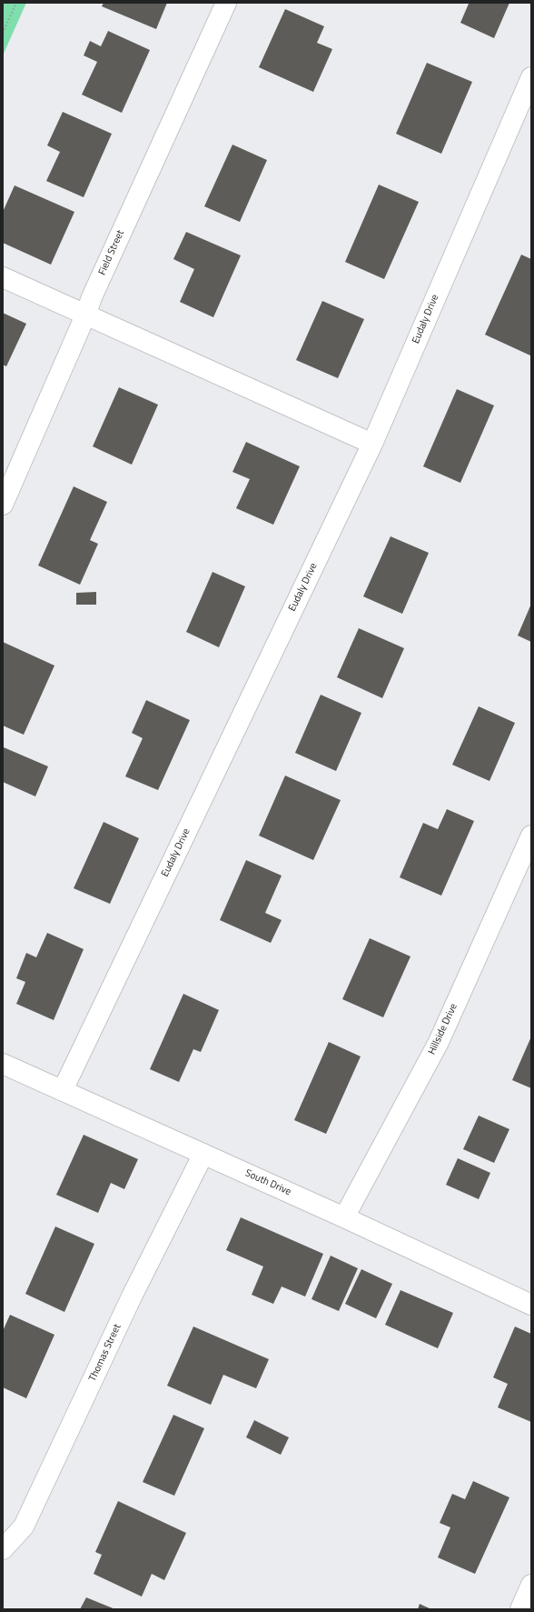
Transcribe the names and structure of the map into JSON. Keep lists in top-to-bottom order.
{
  "streets": {
    "street": [
      "Field Street",
      "Eudaly Drive",
      "Hillside Drive",
      "South Drive",
      "Thomas Street"
    ]
  },
  "crossings": [
    ["Eudaly Drive", "South Drive"],
    ["Hillside Drive", "South Drive"],
    ["South Drive", "Thomas Street"]
  ]
}
